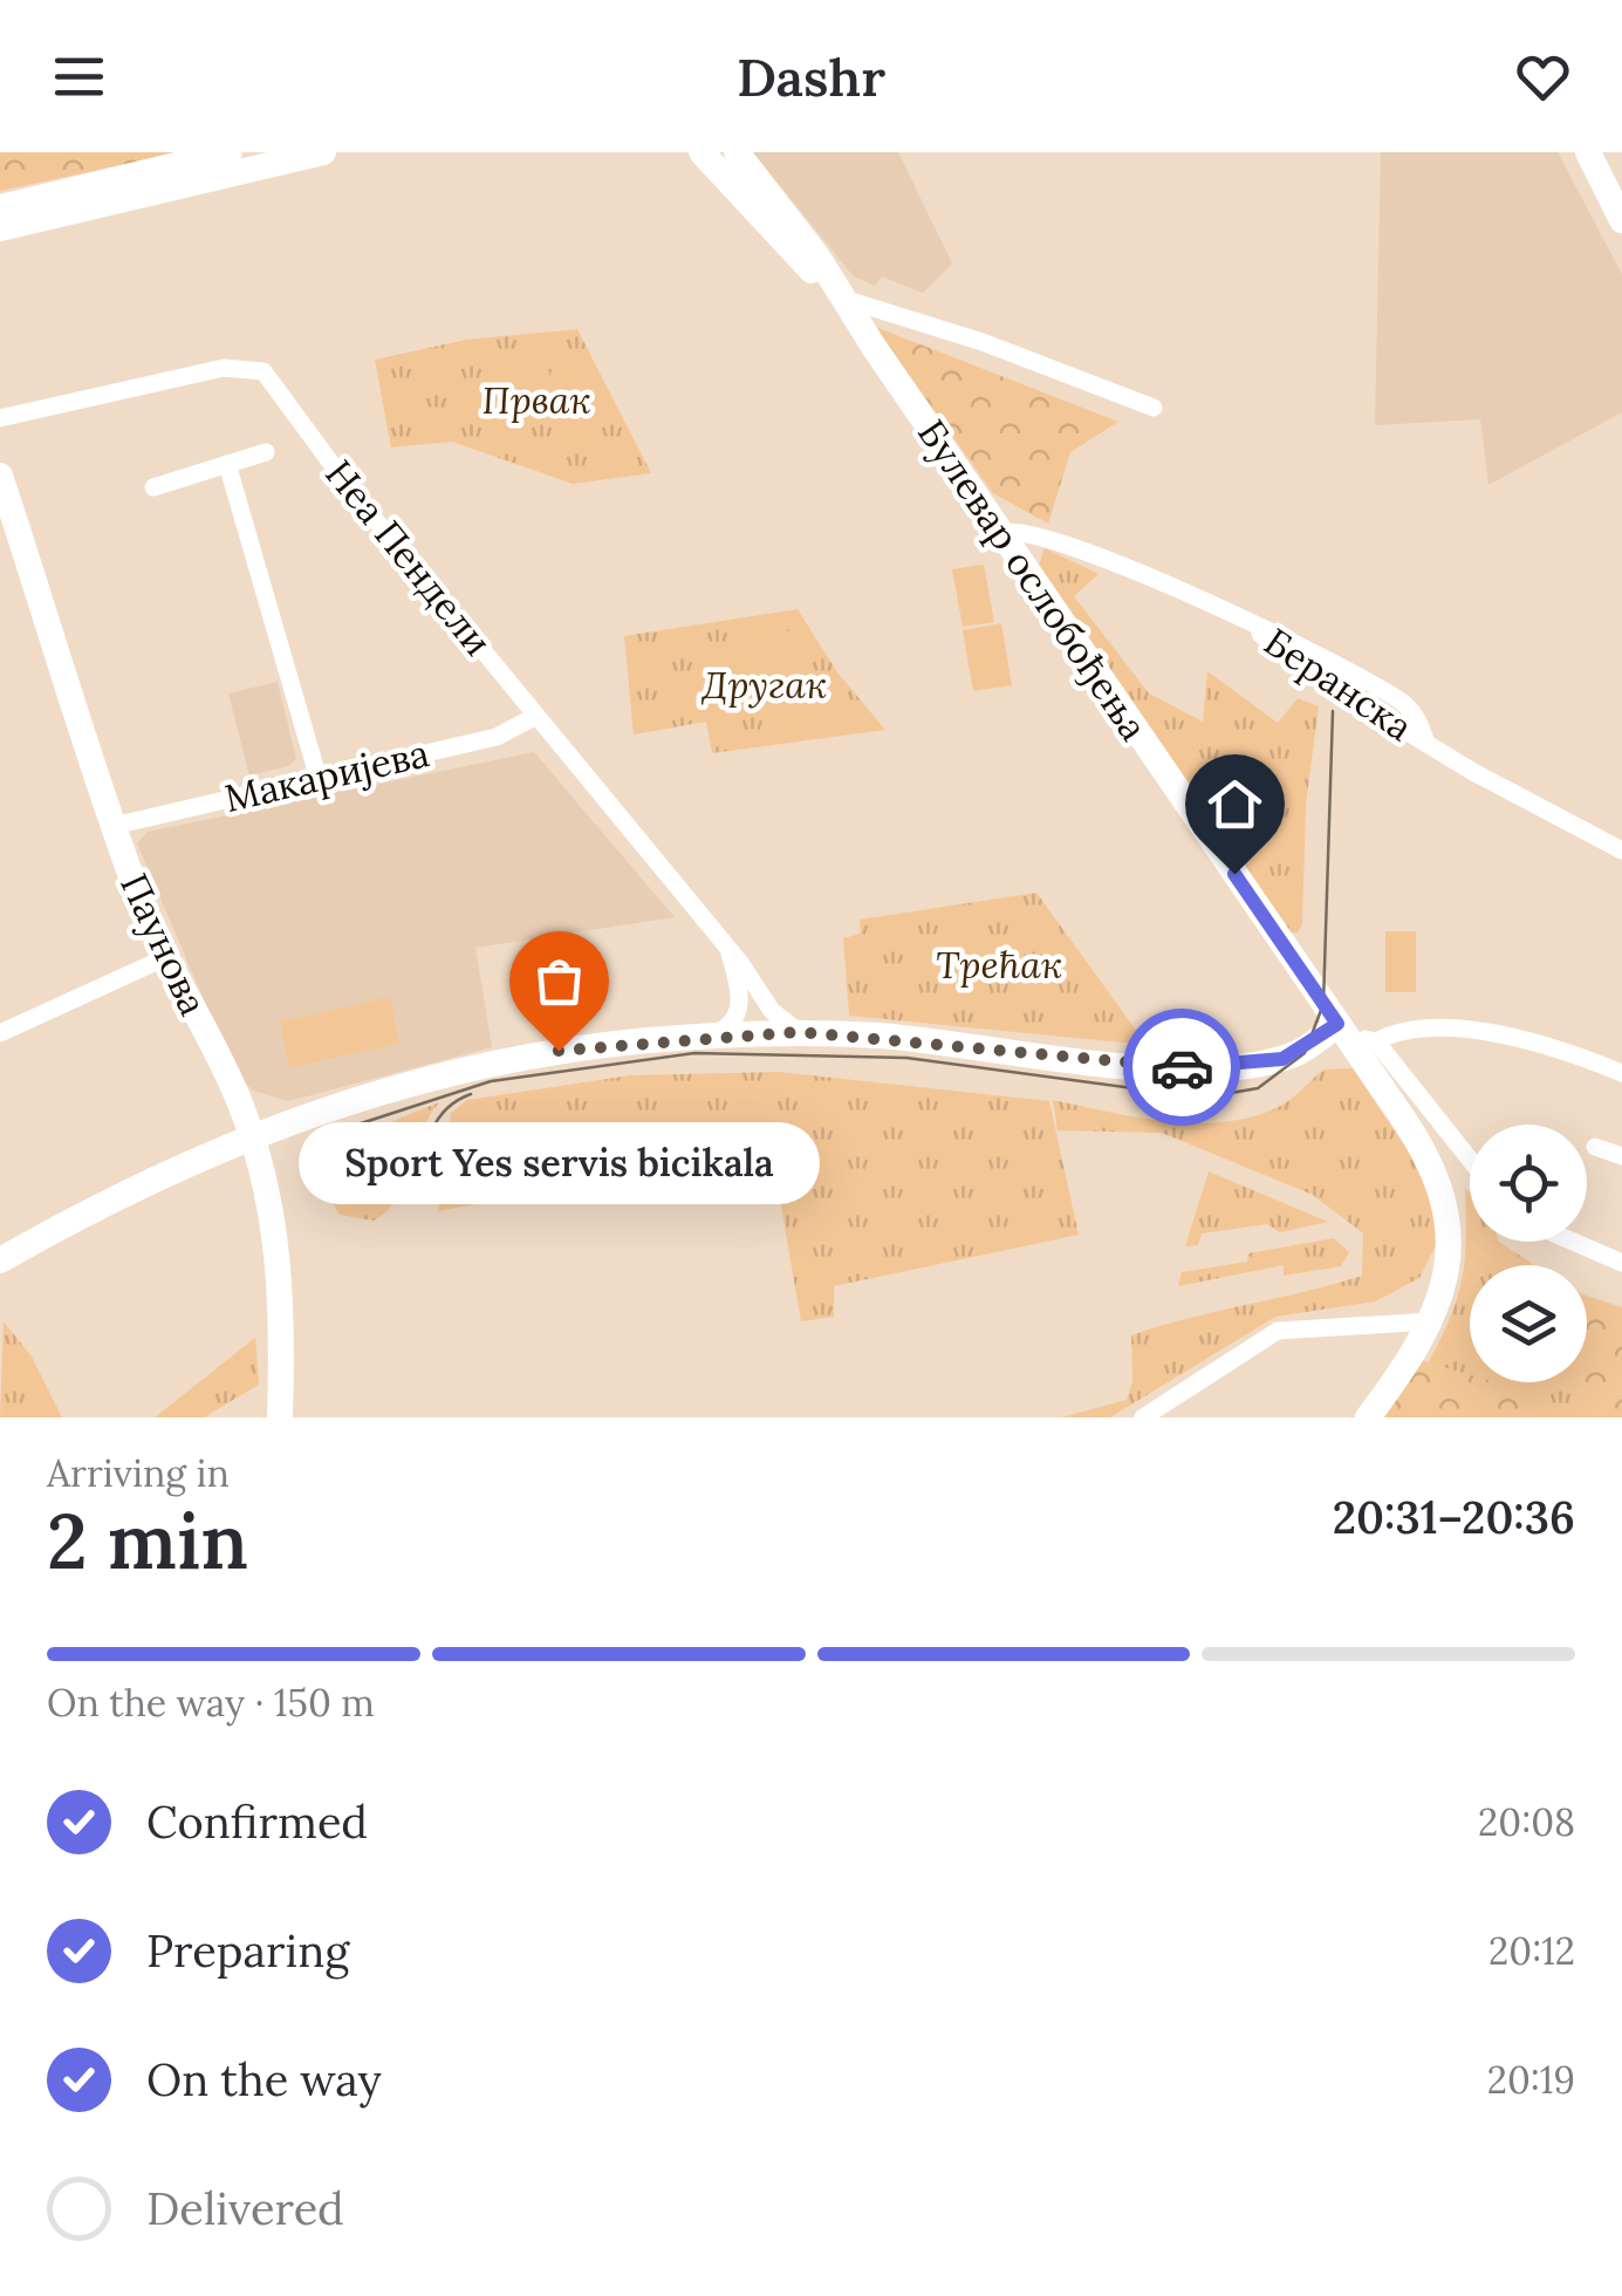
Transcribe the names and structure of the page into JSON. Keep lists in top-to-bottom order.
{
  "streets": {
    "street": [
      "Неа Пендели",
      "Булевар ослобођења",
      "Беранска",
      "Макаријева",
      "Паунова"
    ]
  },
  "crossings": [
    ["Неа Пендели", "Макаријева"],
    ["Булевар ослобођења", "Беранска"],
    ["Макаријева", "Паунова"]
  ],
  "parks": ["Првак", "Другак", "Трећак"],
  "places": ["Sport Yes servis bicikala"],
  "page": {
    "header": "Dashr",
    "bubble": "Sport Yes servis bicikala",
    "heading": ["2 min", "Arriving in", "20:31–20:36"],
    "bar": "On the way · 150 m",
    "list": [
      ["Confirmed", "20:08"],
      ["Preparing", "20:12"],
      ["On the way", "20:19"],
      "Delivered"
    ]
  }
}
